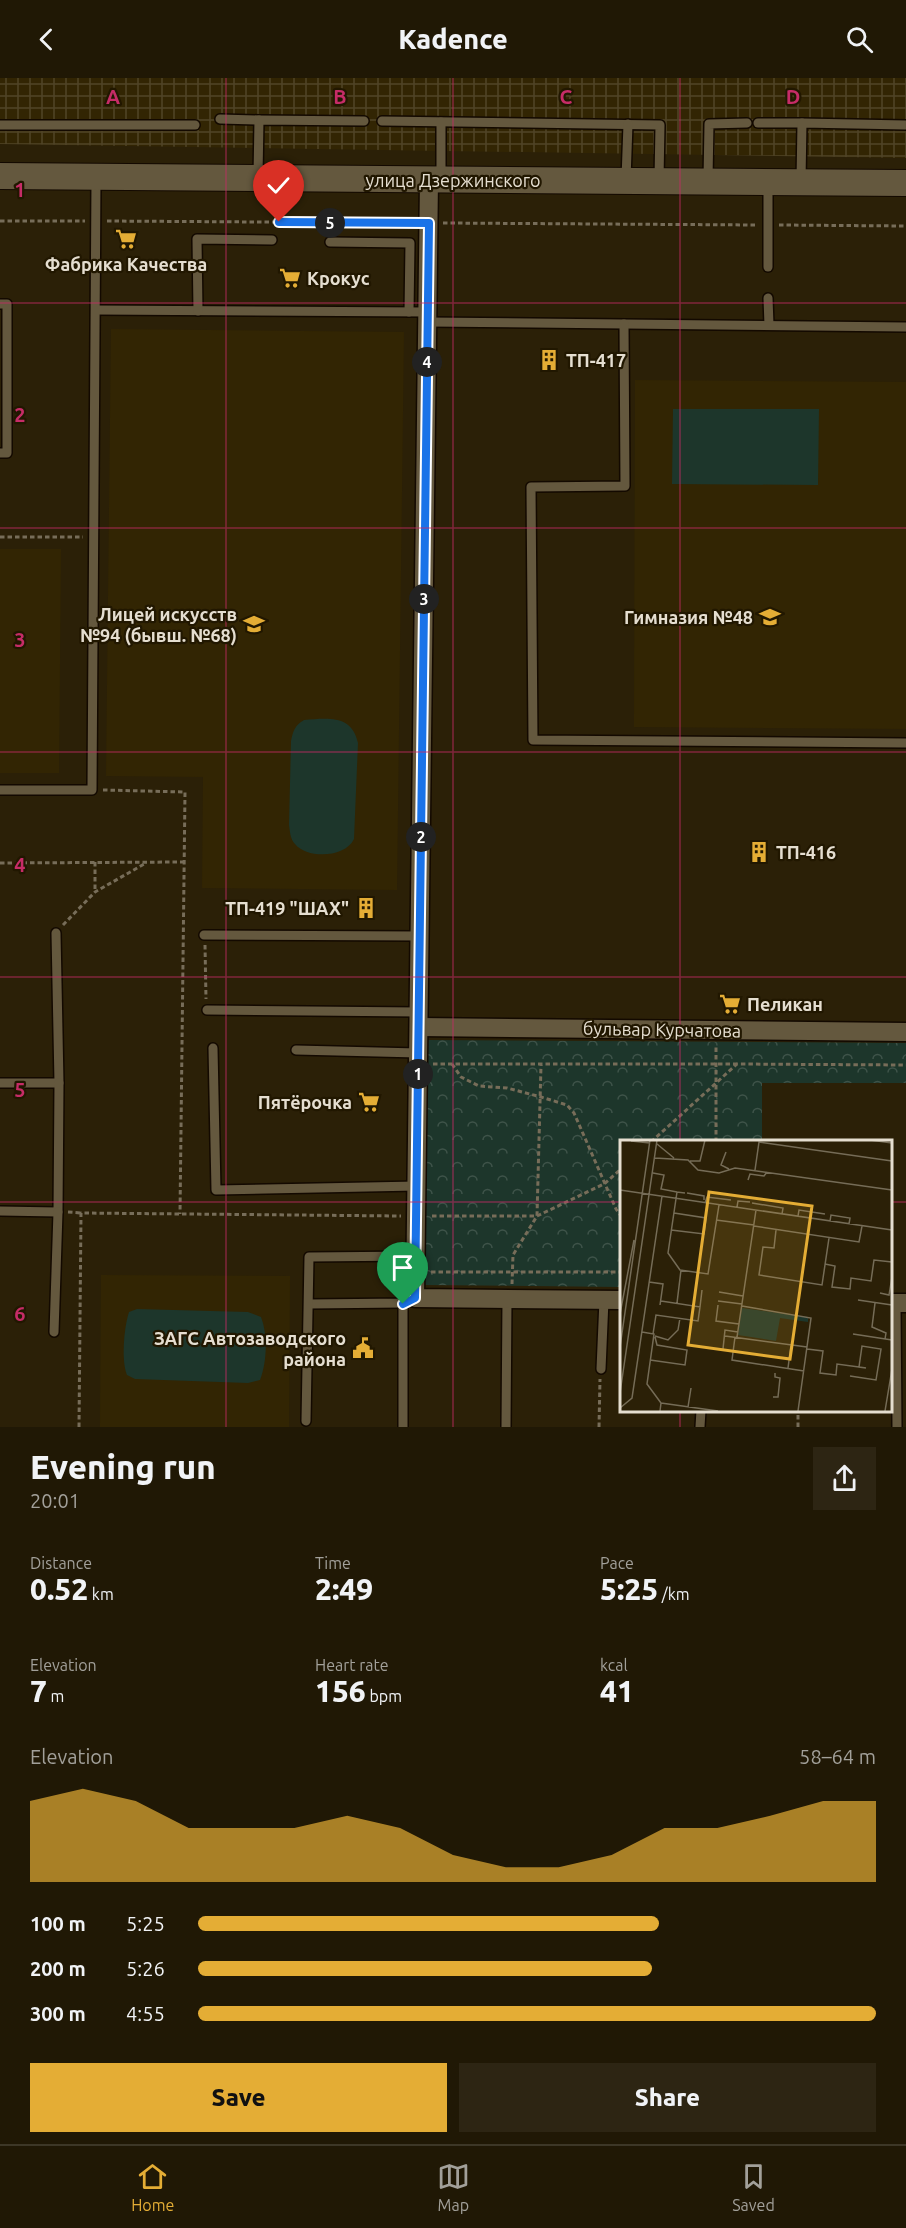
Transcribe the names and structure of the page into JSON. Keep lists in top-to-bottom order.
{
  "streets": {
    "main road": ["улица Дзержинского"],
    "street": ["бульвар Курчатова"]
  },
  "places": {
    "supermarket": [
      "Фабрика Качества",
      "Крокус",
      "Пеликан",
      "Пятёрочка"
    ],
    "building": ["ТП-417", "ТП-416", "ТП-419 \"ШАХ\""],
    "school or university": ["Гимназия №48", "Лицей искусств №94 (бывш. №68)"],
    "public building": ["ЗАГС Автозаводского района"]
  },
  "page": {
    "header": "Kadence",
    "pins": [
      "5",
      "4",
      "3",
      "2",
      "1"
    ],
    "heading": ["Evening run", "20:01"],
    "stats": [
      ["Distance", "0.52 km"],
      ["Time", "2:49"],
      ["Pace", "5:25 /km"],
      ["Elevation", "7 m"],
      ["Heart rate", "156 bpm"],
      ["kcal", "41"]
    ],
    "chart": ["Elevation", "58–64 m"],
    "list": [
      {
        "name": "100 m",
        "note": "5:25"
      },
      {
        "name": "200 m",
        "note": "5:26"
      },
      {
        "name": "300 m",
        "note": "4:55"
      }
    ],
    "buttons": ["Save", "Share"],
    "tabs": ["Home", "Map", "Saved"]
  },
  "grid": {
    "columns": [
      "A",
      "B",
      "C",
      "D"
    ],
    "rows": [
      "1",
      "2",
      "3",
      "4",
      "5",
      "6"
    ]
  }
}
